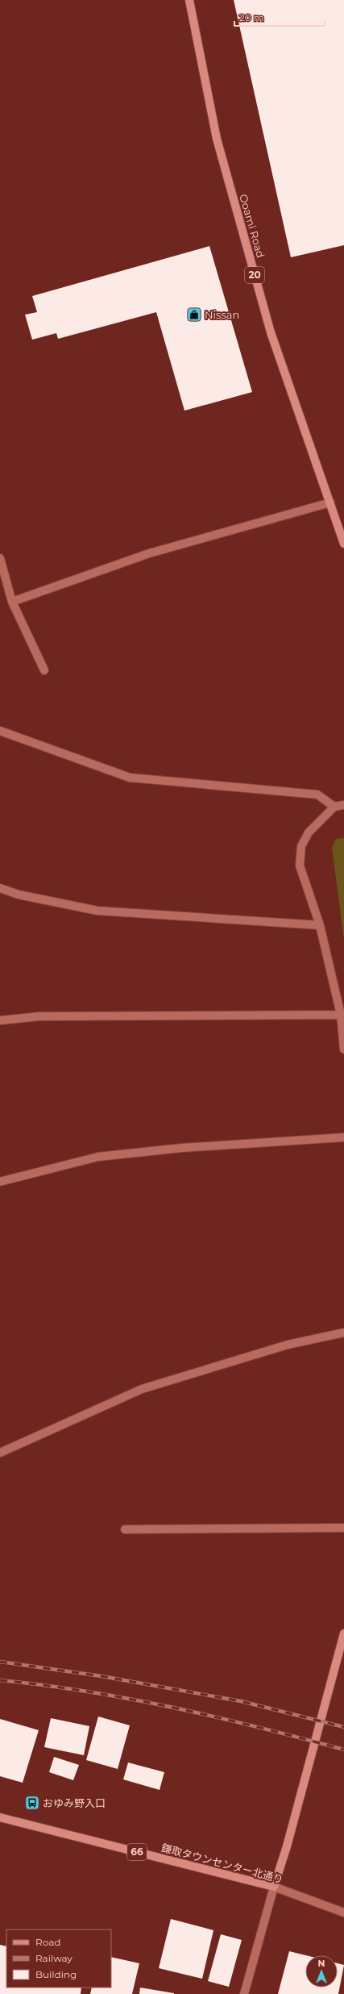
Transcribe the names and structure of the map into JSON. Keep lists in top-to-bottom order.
{
  "streets": {
    "main road": [
      "Ooami Road",
      "20",
      "66",
      "鎌取タウンセンター北通り"
    ]
  },
  "places": {
    "shop": ["Nissan"],
    "bus stop": ["おゆみ野入口"]
  },
  "legend": ["Road", "Railway", "Building"],
  "scale_bar": "20 m",
  "north": "top"
}
